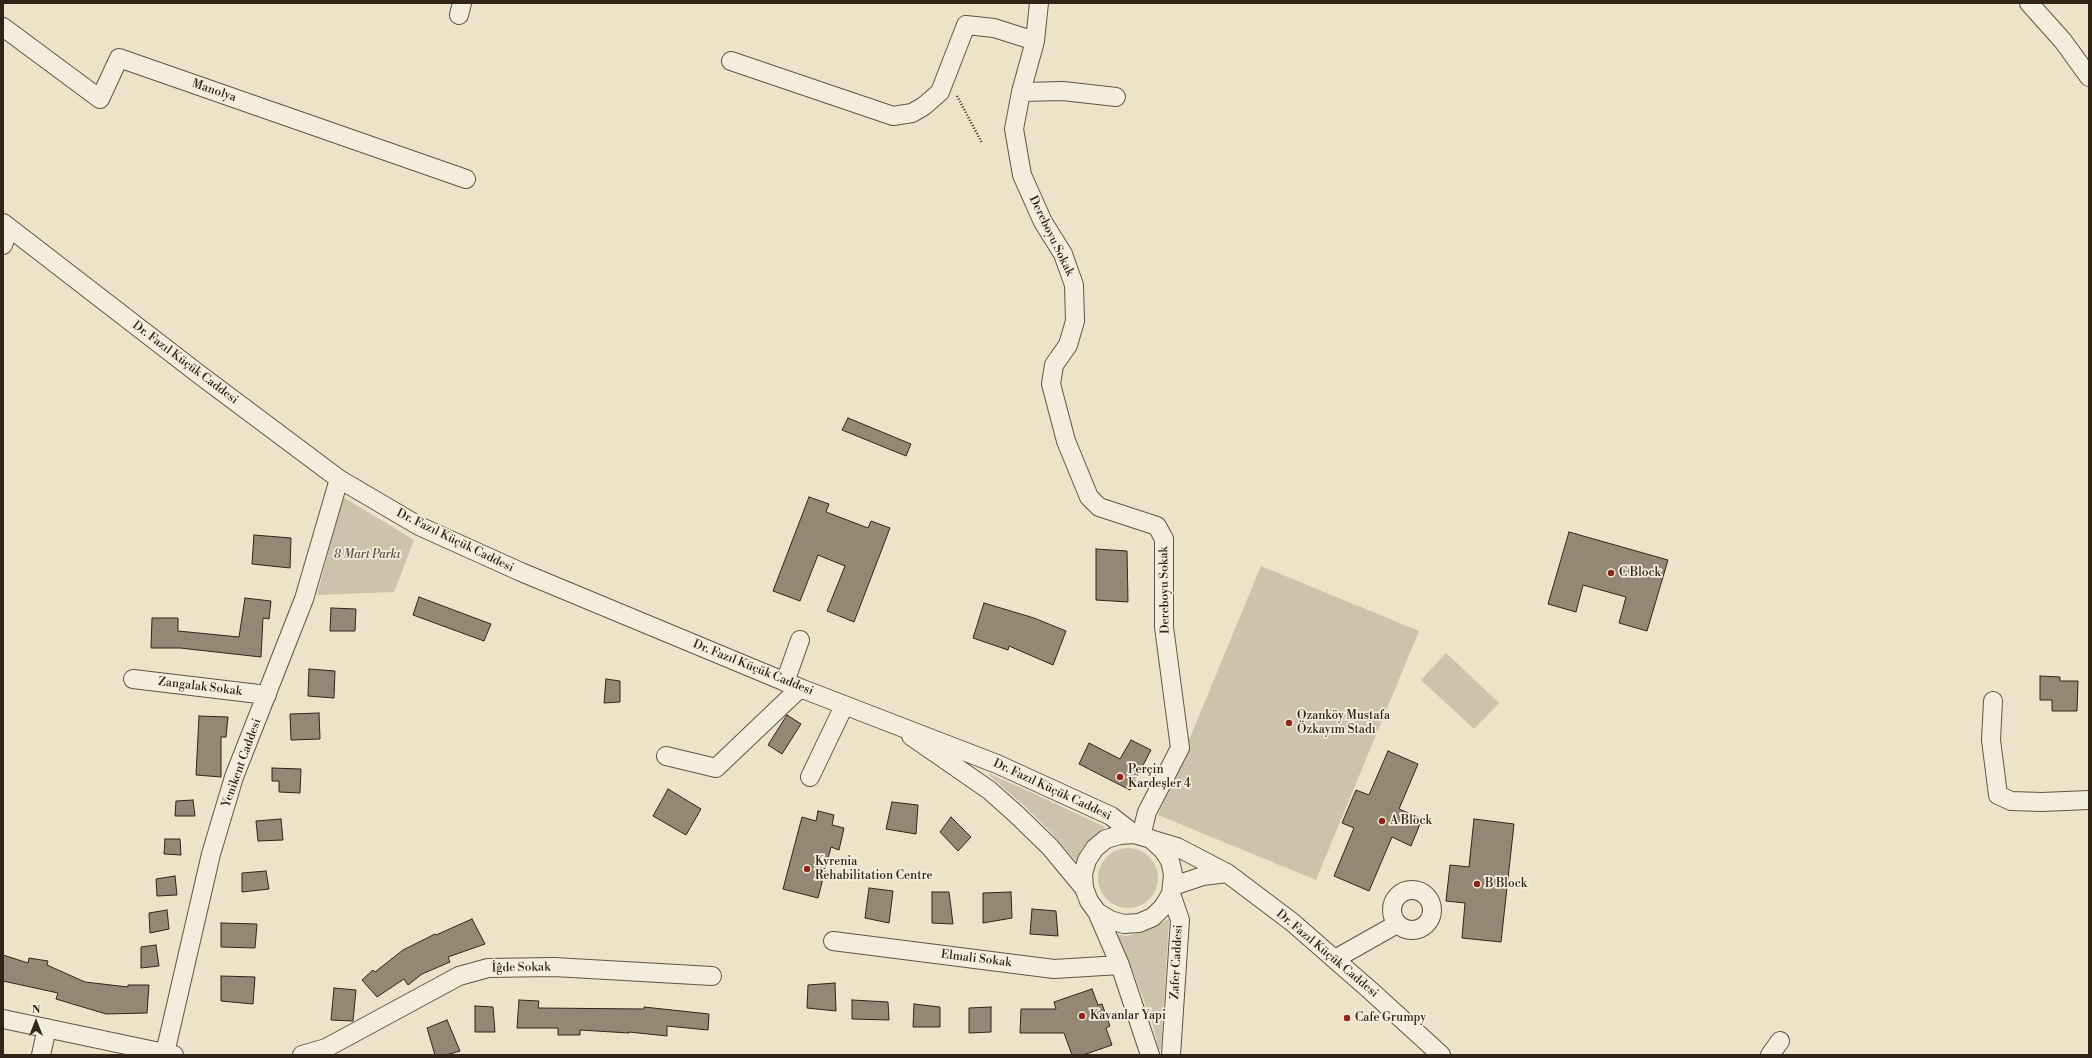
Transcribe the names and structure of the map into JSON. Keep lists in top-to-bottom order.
{
  "streets": {
    "street": [
      "Manolya",
      "Dereboyu Sokak",
      "Dr. Fazıl Küçük Caddesi",
      "Zangalak Sokak",
      "Yenikent Caddesi",
      "Elmali Sokak",
      "Zafer Caddesi",
      "İĝde Sokak"
    ]
  },
  "crossings": [
    ["Dereboyu Sokak", "Dr. Fazıl Küçük Caddesi"],
    ["Dereboyu Sokak", "Zafer Caddesi"],
    ["Dr. Fazıl Küçük Caddesi", "Yenikent Caddesi"],
    ["Dr. Fazıl Küçük Caddesi", "Zafer Caddesi"],
    ["Zangalak Sokak", "Yenikent Caddesi"]
  ],
  "parks": ["8 Mart Parkı"],
  "places": [
    "C Block",
    "Ozanköy Mustafa Özkayım Stadı",
    "Perçin Kardeşler 4",
    "A Block",
    "Kyrenia Rehabilitation Centre",
    "B Block",
    "Kavanlar Yapi",
    "Cafe Grumpy"
  ],
  "north": "top"
}
